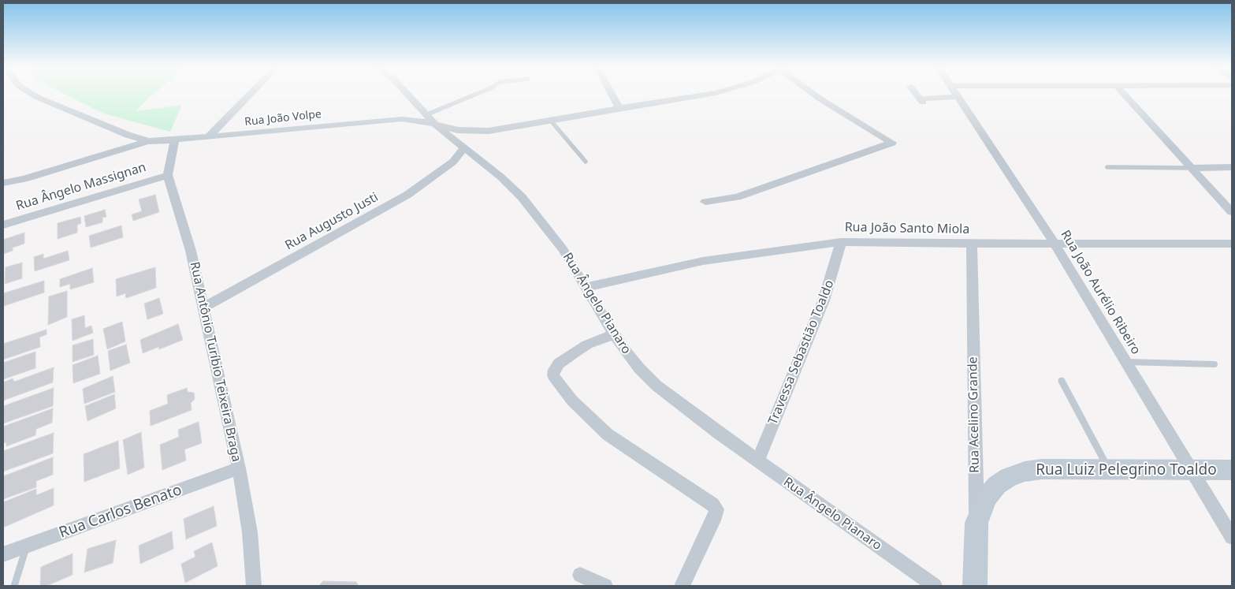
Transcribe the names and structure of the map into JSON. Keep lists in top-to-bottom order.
{
  "streets": {
    "street": [
      "Rua João Volpe",
      "Rua Ângelo Massignan",
      "Rua Augusto Justi",
      "Rua João Santo Miola",
      "Rua João Aurélio Ribeiro",
      "Rua Ângelo Pianaro",
      "Travessa Sebastião Toaldo",
      "Rua Antônio Turíbio Teixeira Braga",
      "Rua Acelino Grande",
      "Rua Luiz Pelegrino Toaldo",
      "Rua Carlos Benato"
    ]
  },
  "crossings": [
    ["Rua João Volpe", "Rua Ângelo Pianaro"],
    ["Rua Ângelo Massignan", "Rua Antônio Turíbio Teixeira Braga"],
    ["Rua Augusto Justi", "Rua Ângelo Pianaro"],
    ["Rua Augusto Justi", "Rua Antônio Turíbio Teixeira Braga"],
    ["Rua João Santo Miola", "Rua João Aurélio Ribeiro"],
    ["Rua João Santo Miola", "Rua Ângelo Pianaro"],
    ["Rua João Santo Miola", "Travessa Sebastião Toaldo"],
    ["Rua João Santo Miola", "Rua Acelino Grande"],
    ["Rua João Aurélio Ribeiro", "Rua Luiz Pelegrino Toaldo"],
    ["Rua Ângelo Pianaro", "Travessa Sebastião Toaldo"],
    ["Rua Antônio Turíbio Teixeira Braga", "Rua Carlos Benato"],
    ["Rua Acelino Grande", "Rua Luiz Pelegrino Toaldo"]
  ]
}
